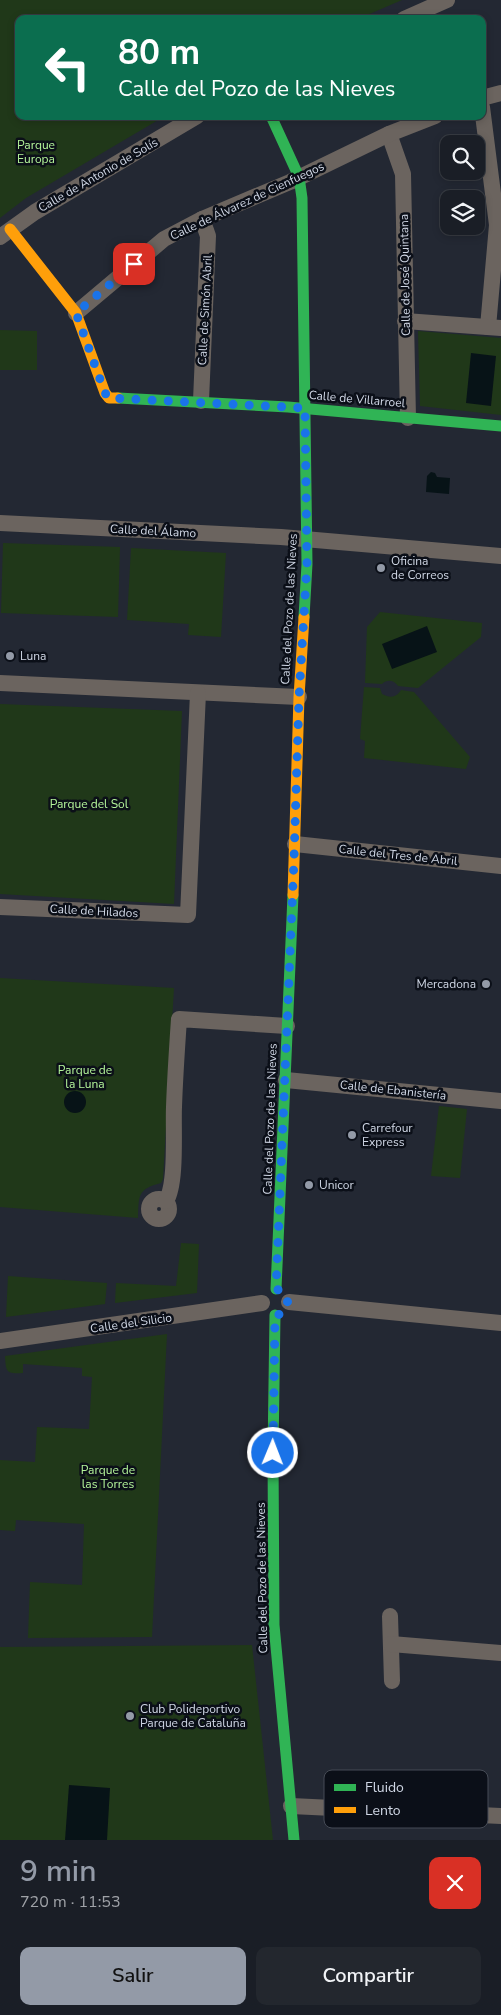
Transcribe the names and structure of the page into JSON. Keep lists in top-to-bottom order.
{
  "streets": {
    "street": [
      "Calle de Antonio de Solís",
      "Calle de Álvarez de Cienfuegos",
      "Calle de José Quintana",
      "Calle de Simón Abril",
      "Calle de Villarroel",
      "Calle del Álamo",
      "Calle del Pozo de las Nieves",
      "Calle del Tres de Abril",
      "Calle de Hilados",
      "Calle de Ebanistería",
      "Calle del Silicio"
    ]
  },
  "crossings": [
    ["Calle de Antonio de Solís", "Calle de Villarroel"],
    ["Calle de Álvarez de Cienfuegos", "Calle de José Quintana"],
    ["Calle de Álvarez de Cienfuegos", "Calle de Simón Abril"],
    ["Calle de Álvarez de Cienfuegos", "Calle de Villarroel"],
    ["Calle de Álvarez de Cienfuegos", "Calle del Pozo de las Nieves"],
    ["Calle de José Quintana", "Calle de Villarroel"],
    ["Calle de Simón Abril", "Calle de Villarroel"],
    ["Calle de Villarroel", "Calle del Pozo de las Nieves"],
    ["Calle del Álamo", "Calle del Pozo de las Nieves"],
    ["Calle del Pozo de las Nieves", "Calle del Tres de Abril"],
    ["Calle del Pozo de las Nieves", "Calle de Ebanistería"],
    ["Calle del Pozo de las Nieves", "Calle del Silicio"]
  ],
  "parks": [
    "Parque Europa",
    "Parque del Sol",
    "Parque de la Luna",
    "Parque de las Torres"
  ],
  "places": [
    "Oficina de Correos",
    "Luna",
    "Mercadona",
    "Carrefour Express",
    "Unicor",
    "Club Polideportivo Parque de Cataluña"
  ],
  "legend": ["Fluido", "Lento"],
  "page": {
    "turn": ["80 m", "Calle del Pozo de las Nieves"],
    "heading": ["9 min", "720 m · 11:53"],
    "buttons": ["Salir", "Compartir"]
  }
}
